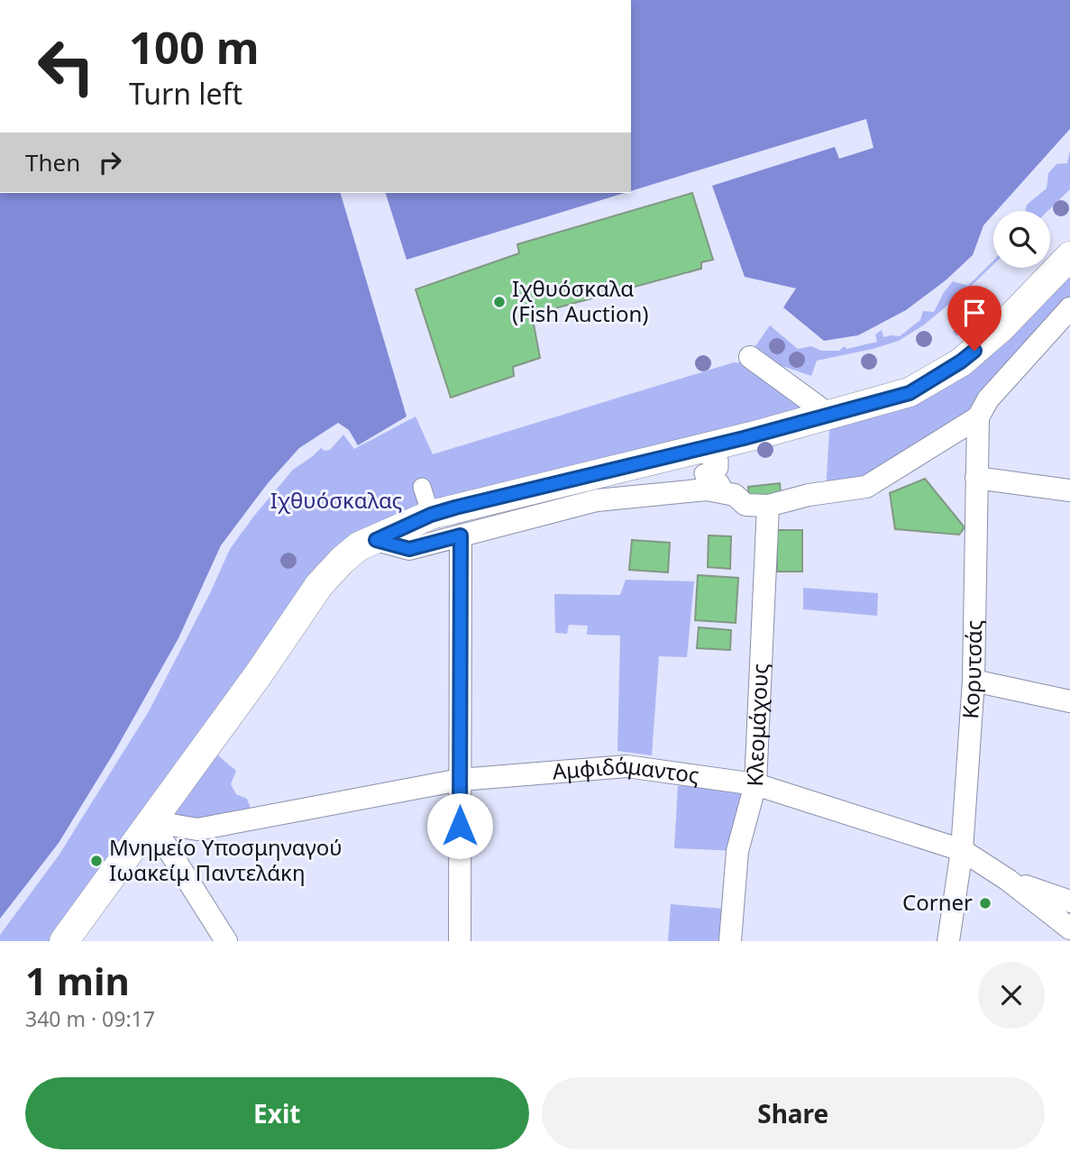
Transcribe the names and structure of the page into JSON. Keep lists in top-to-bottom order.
{
  "streets": {
    "street": ["Κορυτσάς", "Κλεομάχους", "Αμφιδάμαντος"]
  },
  "crossings": [
    ["Κορυτσάς", "Αμφιδάμαντος"],
    ["Κλεομάχους", "Αμφιδάμαντος"]
  ],
  "parks": ["Ιχθυόσκαλας"],
  "places": ["Ιχθυόσκαλα (Fish Auction)", "Μνημείο Υποσμηναγού Ιωακείμ Παντελάκη", "Corner"],
  "page": {
    "turn": ["100 m", "Turn left"],
    "then": "Then",
    "heading": ["1 min", "340 m · 09:17"],
    "buttons": ["Exit", "Share"]
  }
}
